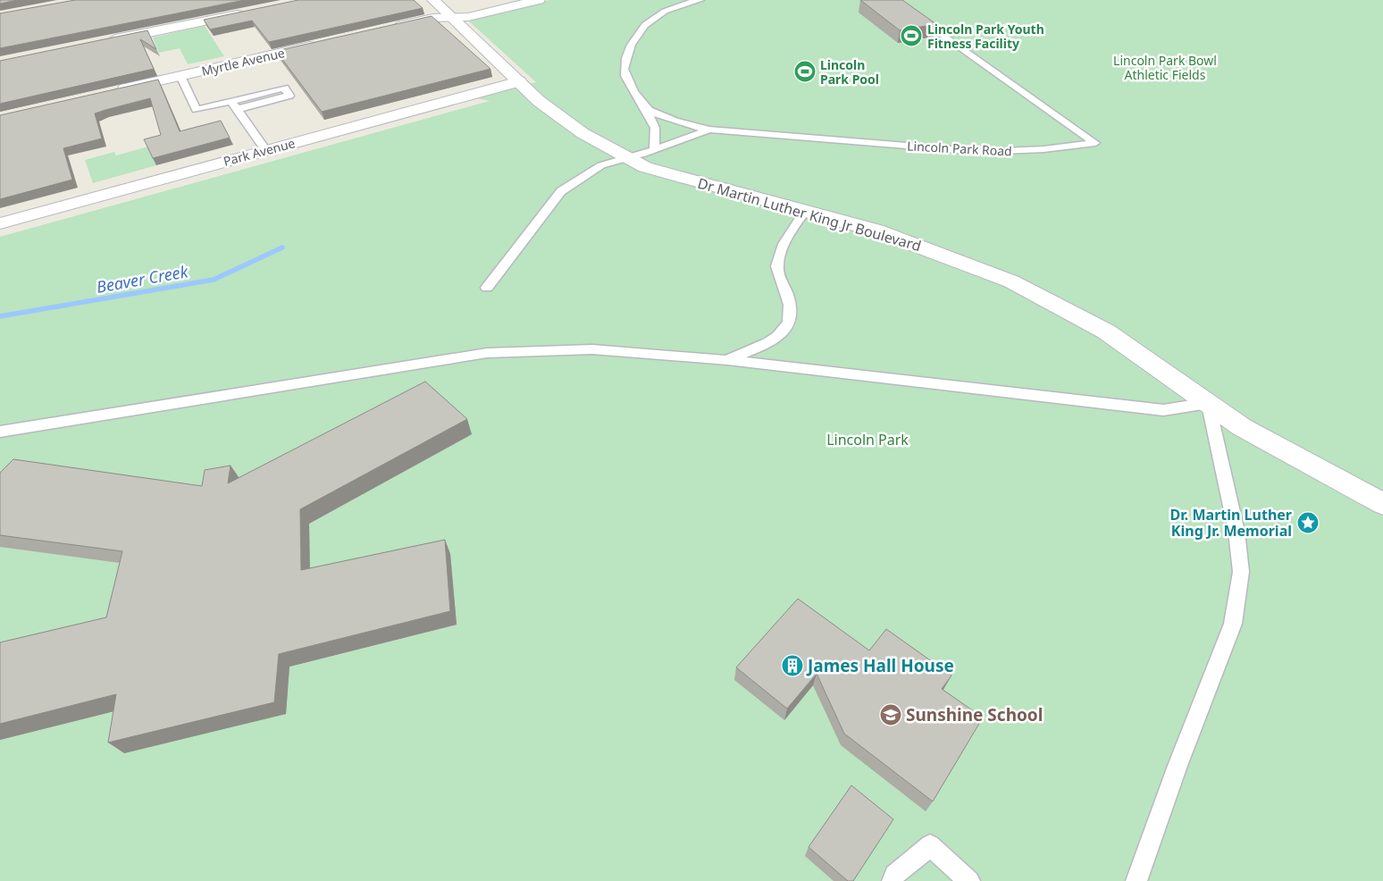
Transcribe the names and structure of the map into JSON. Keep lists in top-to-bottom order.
{
  "streets": {
    "street": ["Myrtle Avenue", "Park Avenue", "Dr Martin Luther King Jr Boulevard"],
    "lane": ["Lincoln Park Road"]
  },
  "crossings": [
    ["Lincoln Park Road", "Dr Martin Luther King Jr Boulevard"],
    ["Park Avenue", "Dr Martin Luther King Jr Boulevard"]
  ],
  "water": ["Beaver Creek"],
  "parks": ["Lincoln Park Bowl Athletic Fields", "Lincoln Park"],
  "places": {
    "sports": ["Lincoln Park Youth Fitness Facility", "Lincoln Park Pool"],
    "place": ["Dr. Martin Luther King Jr. Memorial"],
    "building": ["James Hall House"],
    "school or university": ["Sunshine School"]
  }
}
